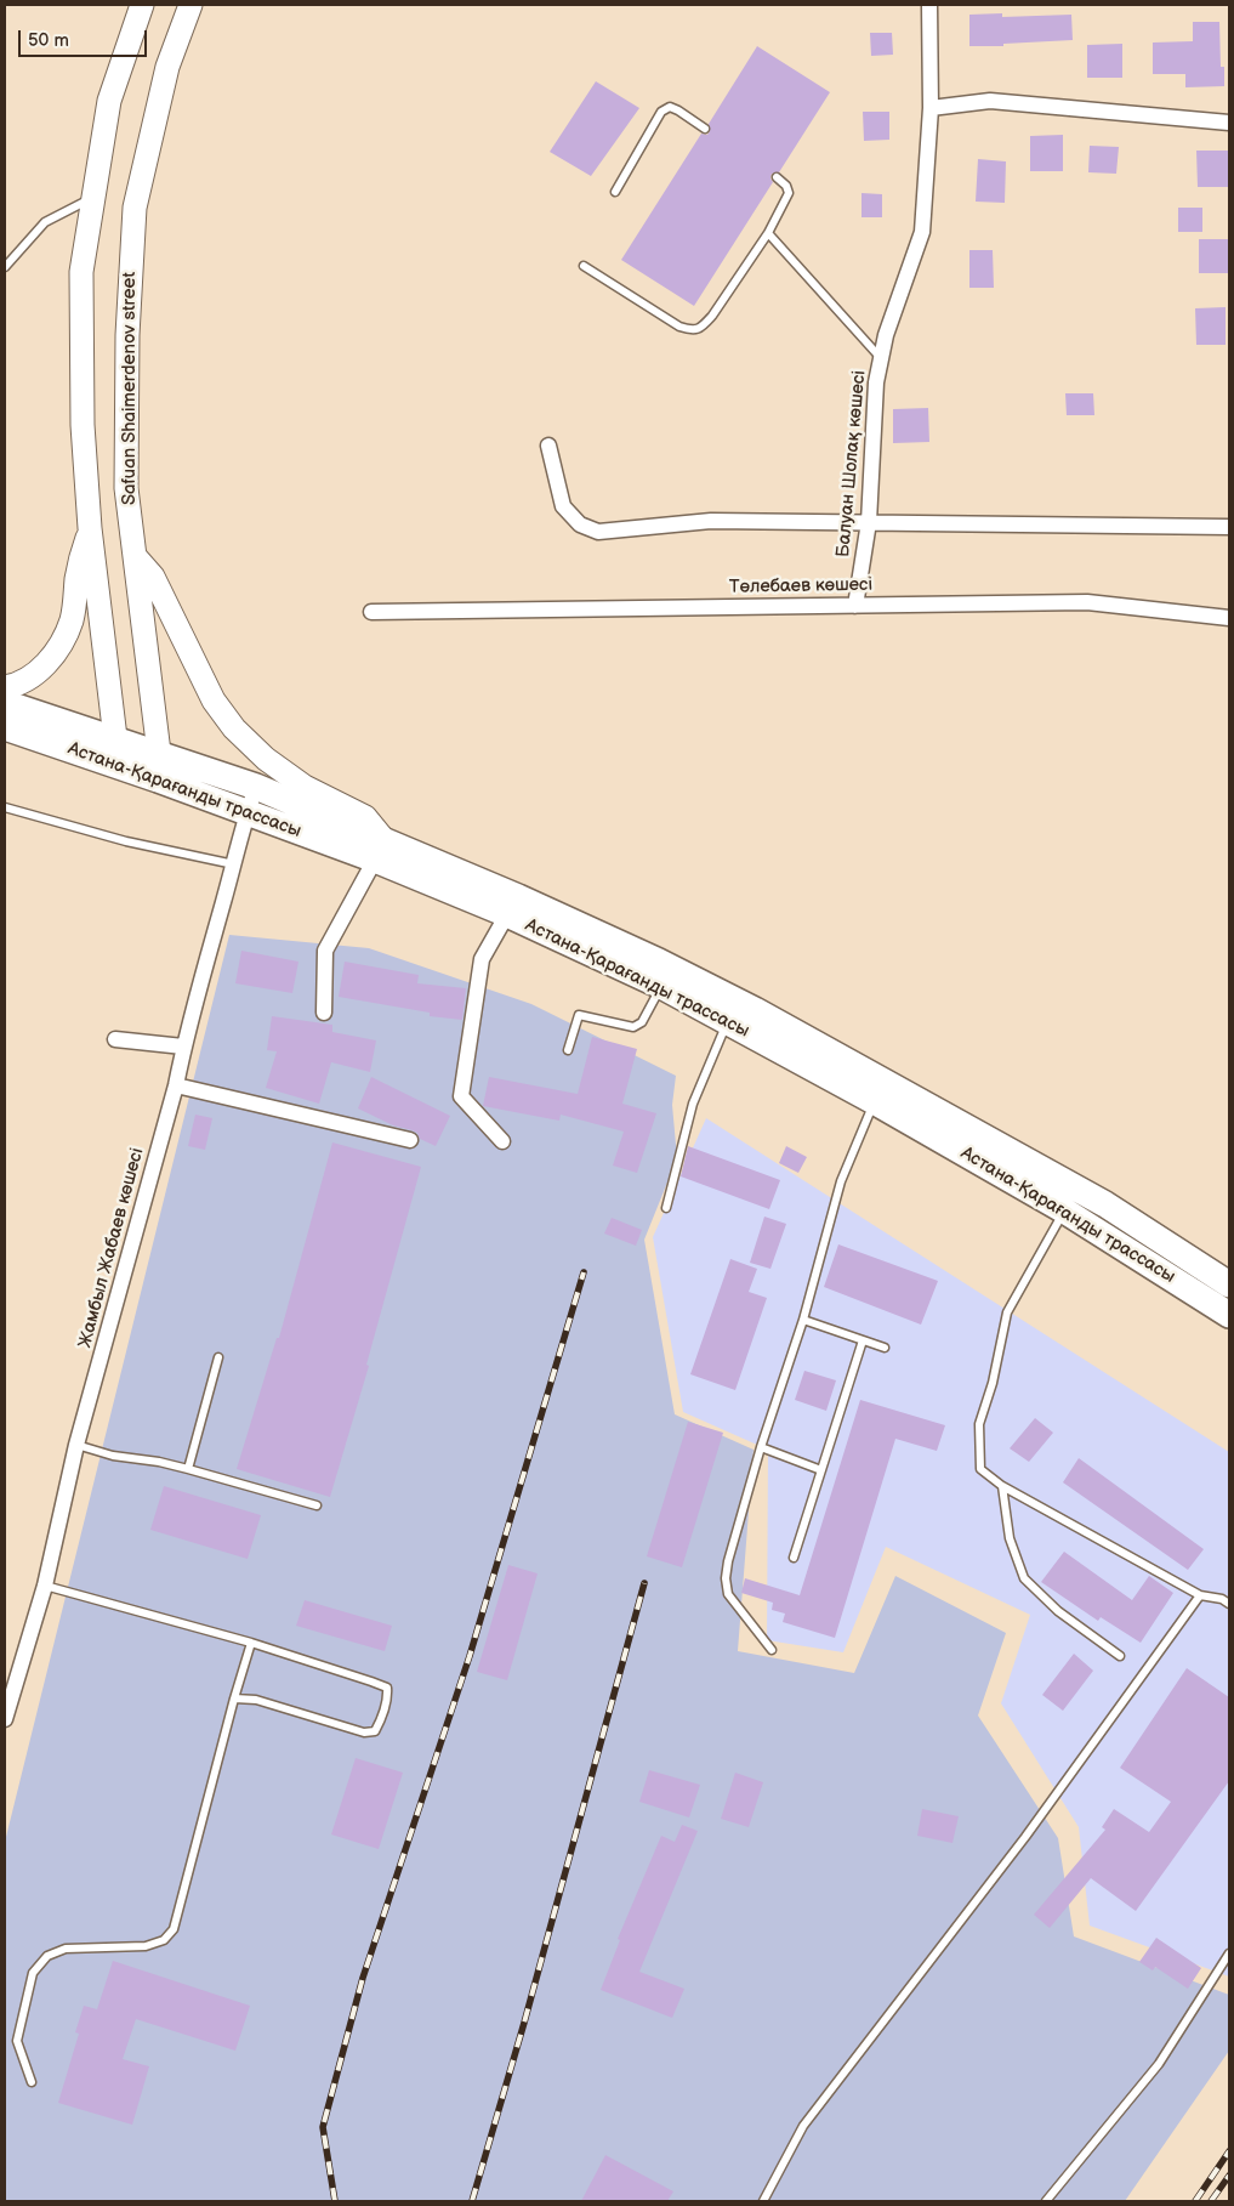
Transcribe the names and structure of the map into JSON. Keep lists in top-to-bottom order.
{
  "streets": {
    "main road": ["Safuan Shaimerdenov street", "Астана-Қарағанды трассасы"],
    "street": ["Балуан Шолақ көшесі", "Төлебаев көшесі", "Жамбыл Жабаев көшесі"]
  },
  "crossings": [
    ["Safuan Shaimerdenov street", "Астана-Қарағанды трассасы"],
    ["Балуан Шолақ көшесі", "Төлебаев көшесі"],
    ["Астана-Қарағанды трассасы", "Жамбыл Жабаев көшесі"]
  ],
  "scale_bar": "50 m"
}
